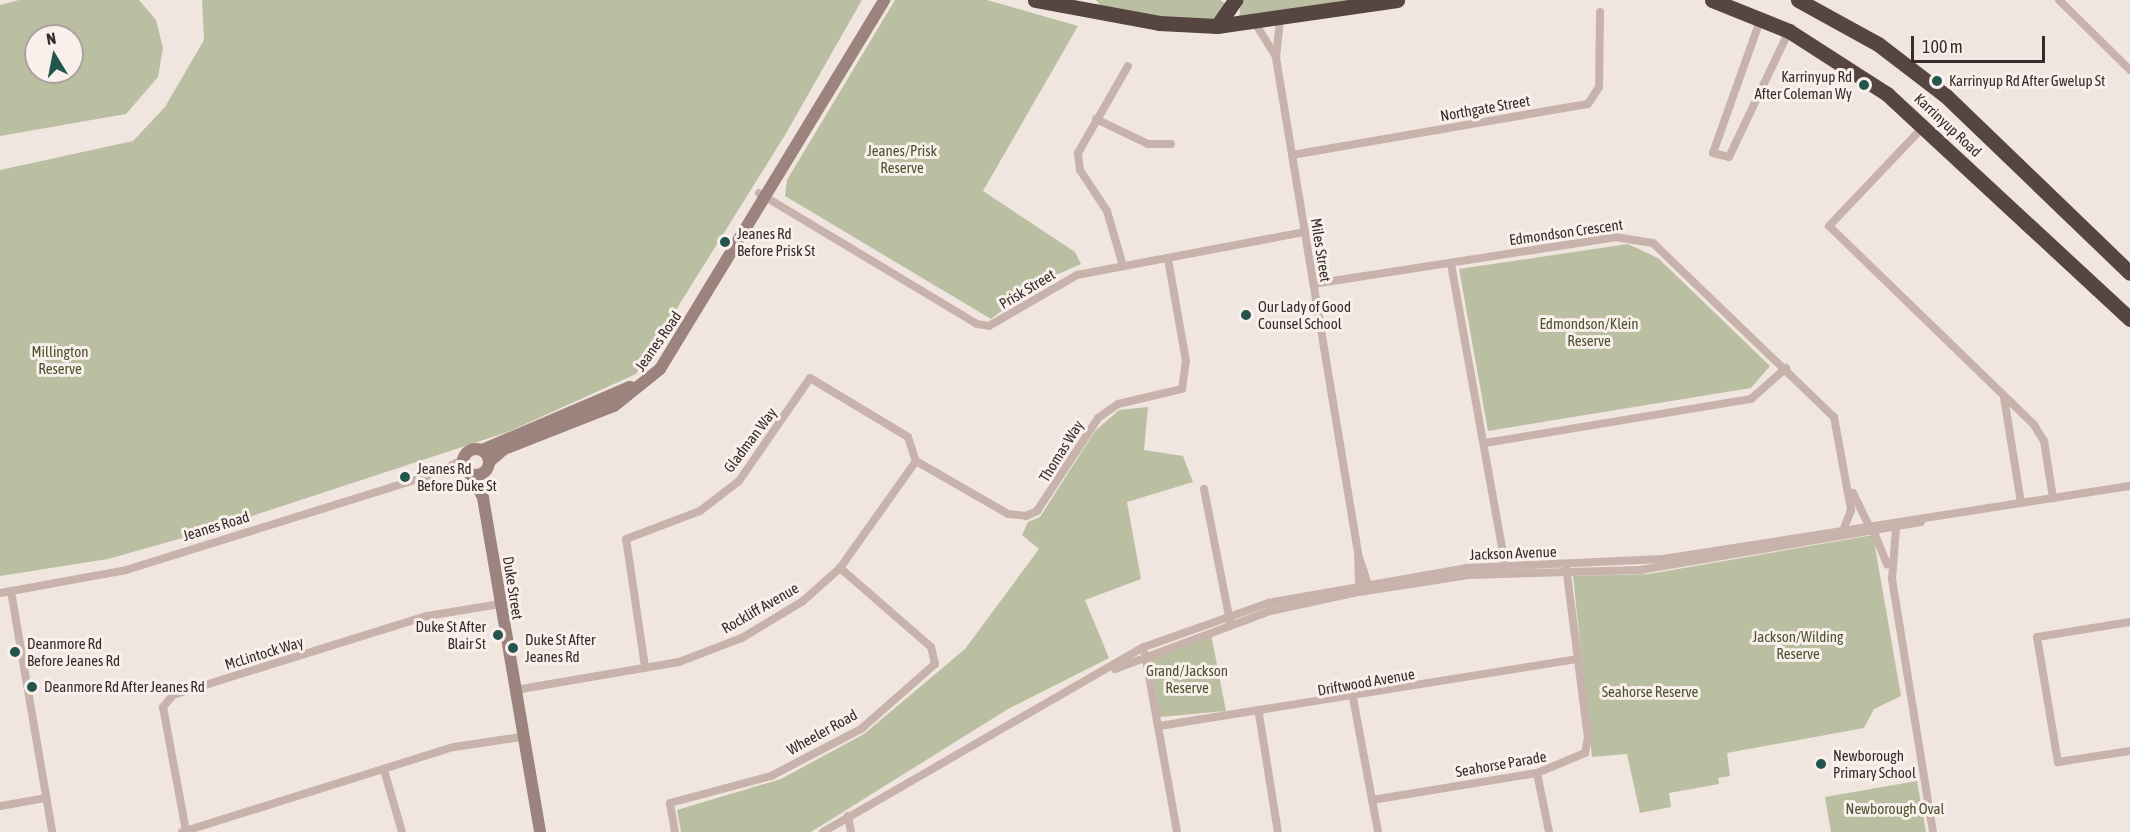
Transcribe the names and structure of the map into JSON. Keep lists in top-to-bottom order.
{
  "streets": {
    "highway": ["Karrinyup Road"],
    "main road": ["Jeanes Road", "Duke Street"],
    "street": [
      "Northgate Street",
      "Edmondson Crescent",
      "Miles Street",
      "Prisk Street",
      "Gladman Way",
      "Thomas Way",
      "Jackson Avenue",
      "Rockliff Avenue",
      "McLintock Way",
      "Driftwood Avenue",
      "Wheeler Road",
      "Seahorse Parade"
    ]
  },
  "crossings": [
    ["Northgate Street", "Miles Street"],
    ["Edmondson Crescent", "Miles Street"],
    ["Edmondson Crescent", "Jackson Avenue"],
    ["Miles Street", "Prisk Street"],
    ["Miles Street", "Jackson Avenue"],
    ["Prisk Street", "Jeanes Road"],
    ["Prisk Street", "Thomas Way"],
    ["Jeanes Road", "Duke Street"],
    ["Gladman Way", "Thomas Way"],
    ["Gladman Way", "Rockliff Avenue"],
    ["Thomas Way", "Rockliff Avenue"],
    ["Jackson Avenue", "Seahorse Parade"],
    ["Duke Street", "Rockliff Avenue"],
    ["Duke Street", "McLintock Way"],
    ["Rockliff Avenue", "Wheeler Road"],
    ["Driftwood Avenue", "Seahorse Parade"]
  ],
  "parks": [
    "Jeanes/Prisk Reserve",
    "Edmondson/Klein Reserve",
    "Millington Reserve",
    "Jackson/Wilding Reserve",
    "Grand/Jackson Reserve",
    "Seahorse Reserve",
    "Newborough Oval"
  ],
  "places": [
    "Karrinyup Rd After Gwelup St",
    "Karrinyup Rd After Coleman Wy",
    "Jeanes Rd Before Prisk St",
    "Our Lady of Good Counsel School",
    "Jeanes Rd Before Duke St",
    "Duke St After Blair St",
    "Duke St After Jeanes Rd",
    "Deanmore Rd Before Jeanes Rd",
    "Deanmore Rd After Jeanes Rd",
    "Newborough Primary School"
  ],
  "scale_bar": "100 m",
  "north": "top"
}
